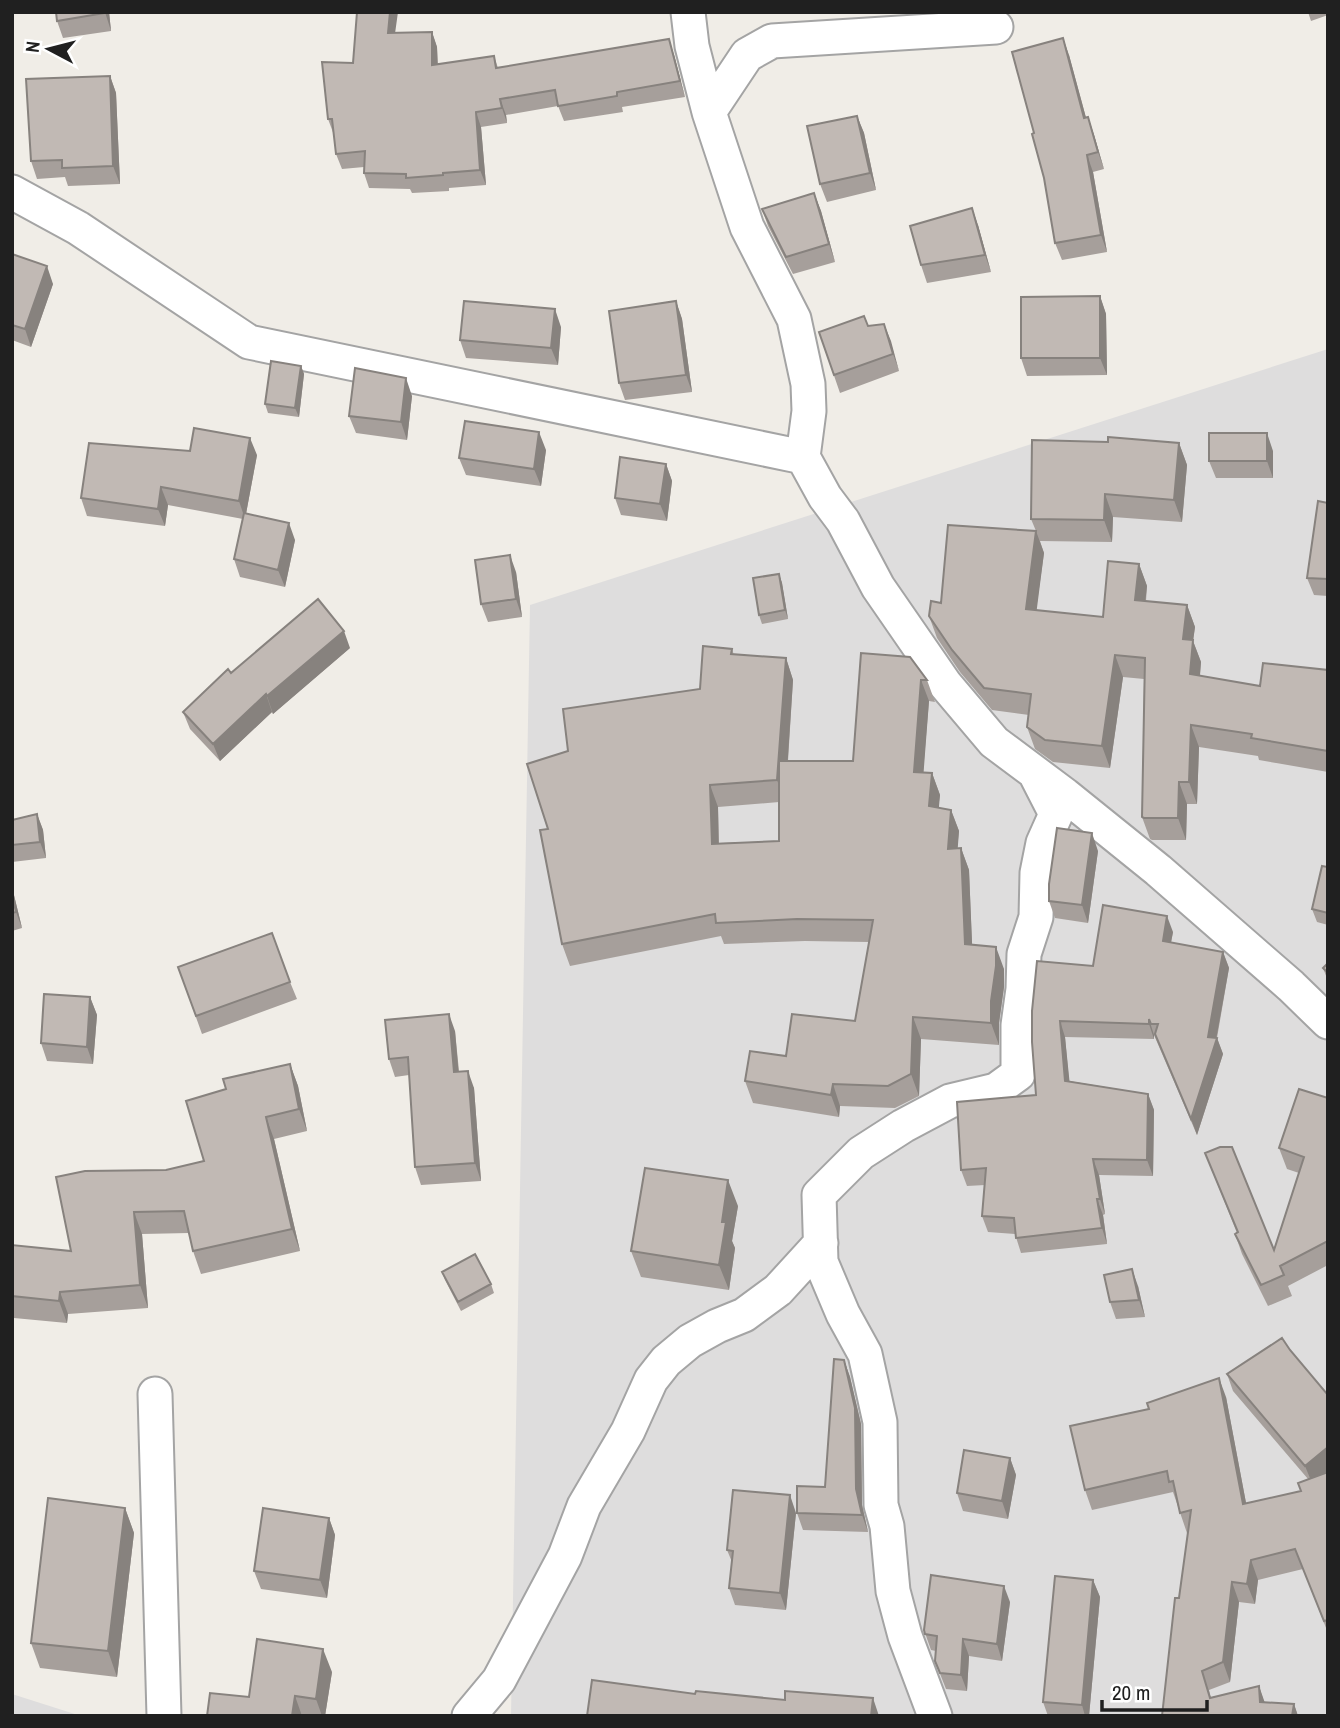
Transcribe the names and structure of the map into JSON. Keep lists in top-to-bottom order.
{
  "scale_bar": "20 m",
  "north": "left"
}
